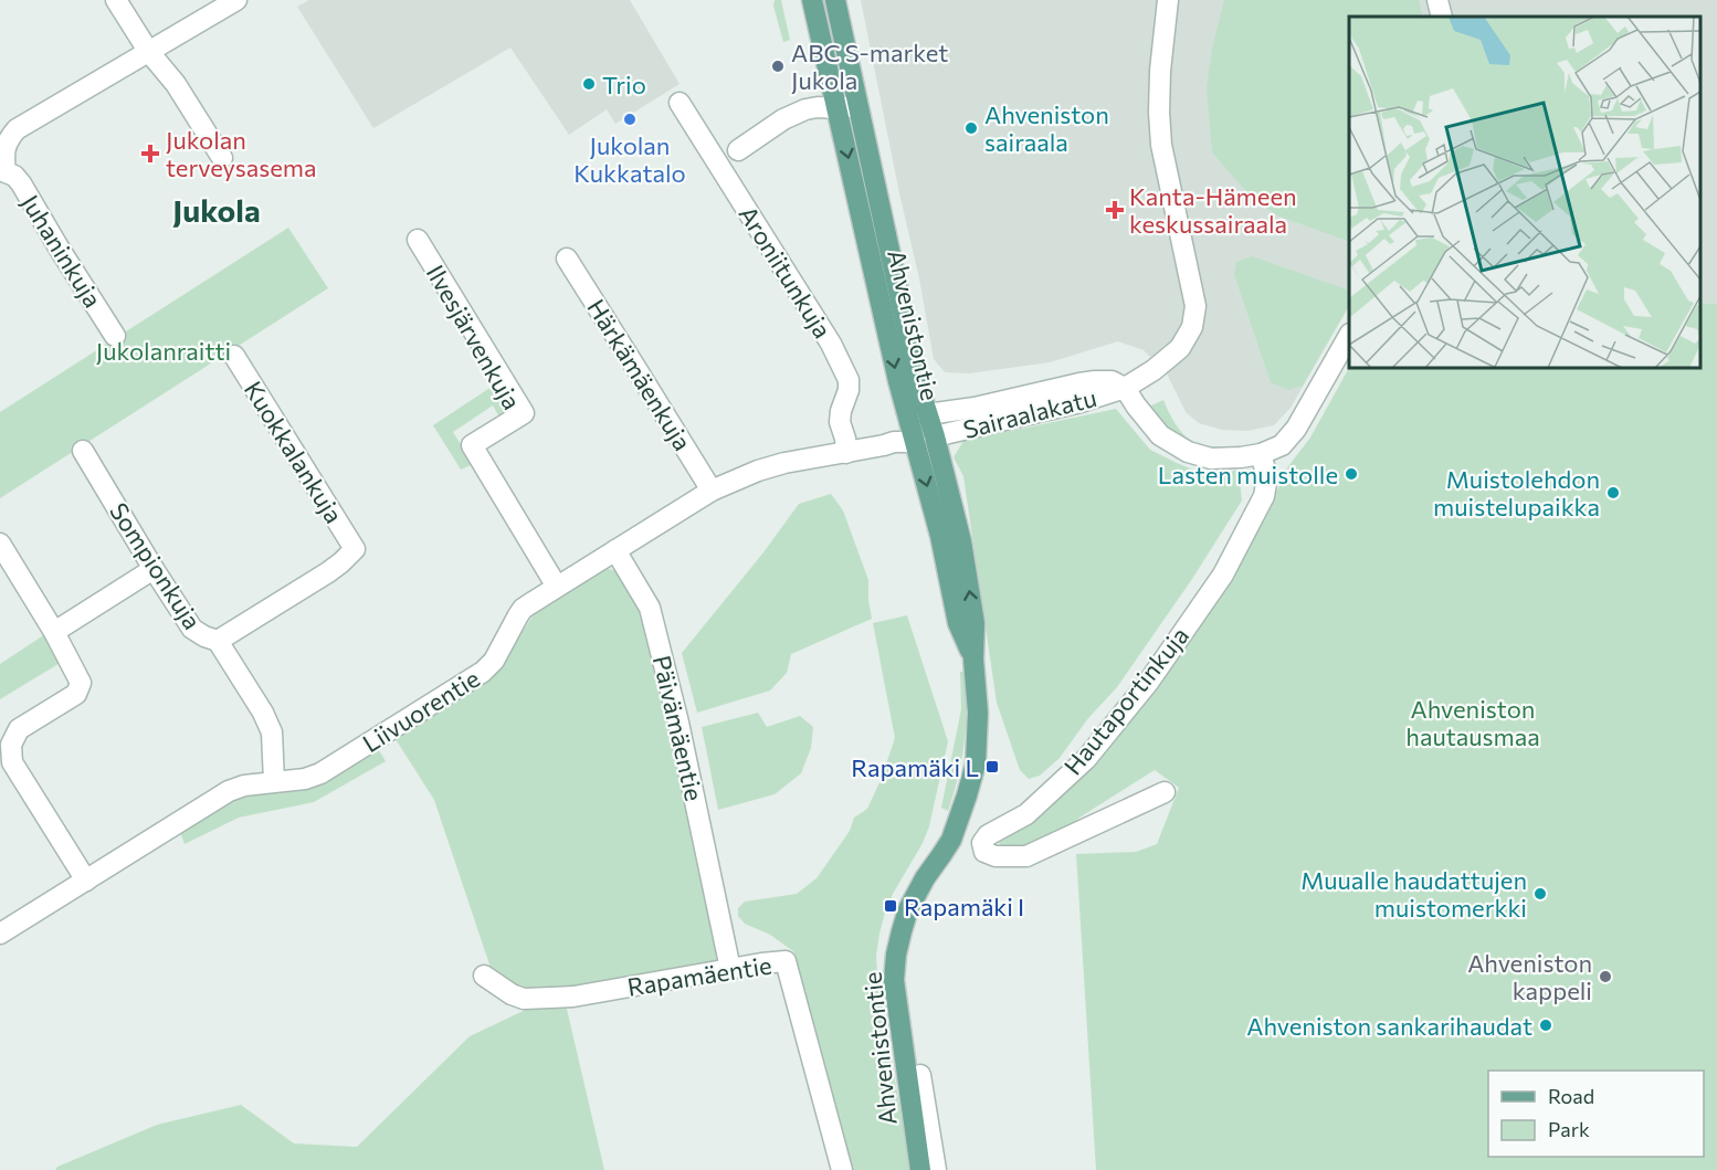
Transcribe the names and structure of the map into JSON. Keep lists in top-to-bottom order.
{
  "streets": {
    "main road": ["Ahvenistontie"],
    "street": [
      "Juhaninkuja",
      "Aroniitunkuja",
      "Ilvesjärvenkuja",
      "Härkämäenkuja",
      "Sairaalakatu",
      "Kuokkalankuja",
      "Sompionkuja",
      "Hautaportinkuja",
      "Liivuorentie",
      "Päivämäentie",
      "Rapamäentie"
    ]
  },
  "crossings": [
    ["Aroniitunkuja", "Liivuorentie"],
    ["Ahvenistontie", "Sairaalakatu"],
    ["Ahvenistontie", "Liivuorentie"],
    ["Ilvesjärvenkuja", "Liivuorentie"],
    ["Härkämäenkuja", "Liivuorentie"],
    ["Sairaalakatu", "Hautaportinkuja"],
    ["Sairaalakatu", "Liivuorentie"],
    ["Kuokkalankuja", "Sompionkuja"],
    ["Sompionkuja", "Liivuorentie"],
    ["Liivuorentie", "Päivämäentie"],
    ["Päivämäentie", "Rapamäentie"]
  ],
  "districts": ["Jukola"],
  "parks": ["Jukolanraitti", "Ahveniston hautausmaa"],
  "places": {
    "other": [
      "ABC S-market Jukola",
      "Trio",
      "Jukolan Kukkatalo",
      "Ahveniston sairaala",
      "Lasten muistolle",
      "Muistolehdon muistelupaikka",
      "Muualle haudattujen muistomerkki",
      "Ahveniston kappeli",
      "Ahveniston sankarihaudat"
    ],
    "health": ["Jukolan terveysasema", "Kanta-Hämeen keskussairaala"],
    "transit": ["Rapamäki L", "Rapamäki I"]
  },
  "legend": ["Road", "Park"]
}
